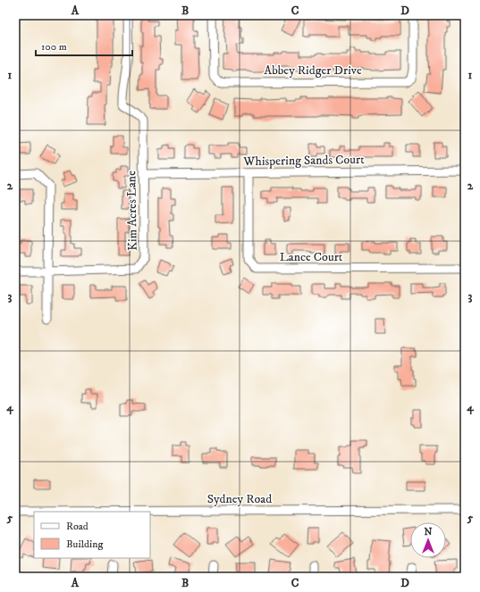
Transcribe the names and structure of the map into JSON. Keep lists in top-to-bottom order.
{
  "streets": {
    "street": [
      "Abbey Ridger Drive",
      "Whispering Sands Court",
      "Kim Acres Lane",
      "Lance Court",
      "Sydney Road"
    ]
  },
  "crossings": [
    ["Whispering Sands Court", "Kim Acres Lane"],
    ["Whispering Sands Court", "Lance Court"]
  ],
  "legend": ["Road", "Building"],
  "scale_bar": "100 m",
  "north": "top",
  "grid": {
    "columns": [
      "A",
      "B",
      "C",
      "D"
    ],
    "rows": [
      "1",
      "2",
      "3",
      "4",
      "5"
    ]
  }
}
